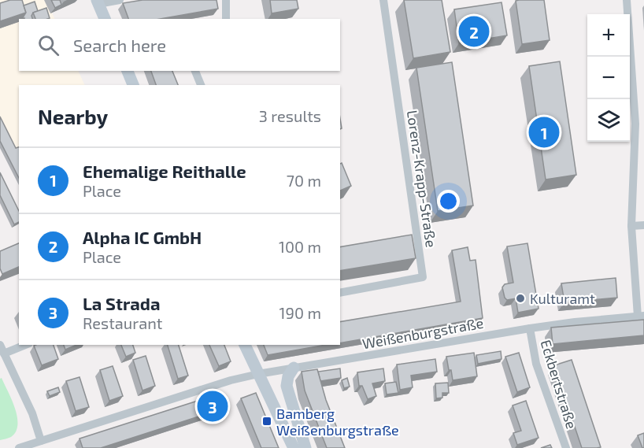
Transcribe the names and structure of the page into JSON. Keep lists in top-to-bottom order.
{
  "streets": {
    "street": ["Lorenz-Krapp-Straße", "Weißenburgstraße", "Eckbertstraße"]
  },
  "crossings": [
    ["Weißenburgstraße", "Eckbertstraße"]
  ],
  "places": {
    "other": ["Kulturamt"],
    "transit": ["Bamberg Weißenburgstraße"]
  },
  "page": {
    "map_buttons": ["+", "−"],
    "pins": ["2", "1", "3"],
    "search": "Search here",
    "heading": ["Nearby", "3 results"],
    "list": [
      {
        "mark": "1",
        "name": "Ehemalige Reithalle",
        "note": "Place",
        "value": "70 m"
      },
      {
        "mark": "2",
        "name": "Alpha IC GmbH",
        "note": "Place",
        "value": "100 m"
      },
      {
        "mark": "3",
        "name": "La Strada",
        "note": "Restaurant",
        "value": "190 m"
      }
    ]
  }
}
